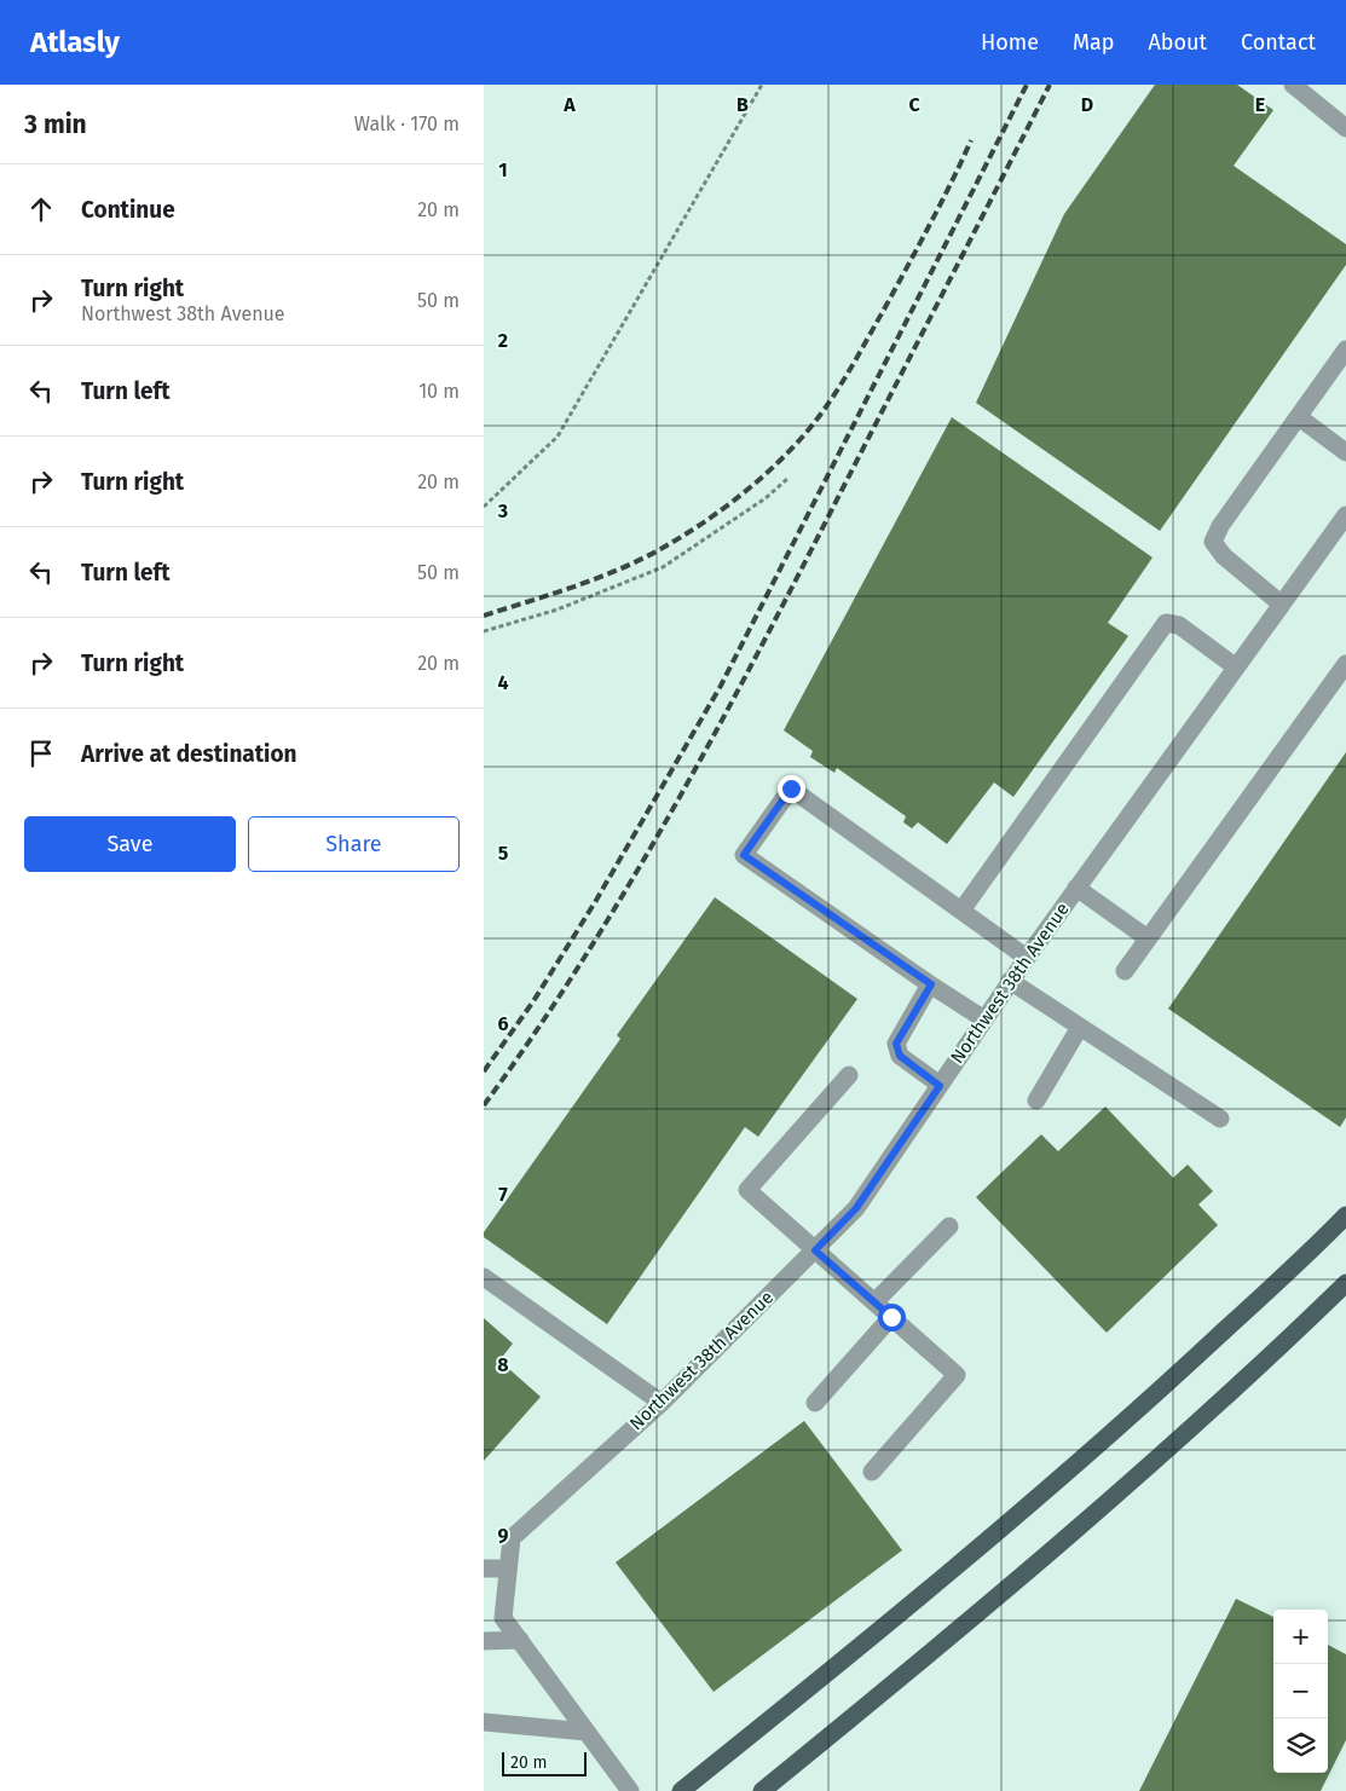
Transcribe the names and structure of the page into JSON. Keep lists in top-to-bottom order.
{
  "streets": {
    "street": ["Northwest 38th Avenue"]
  },
  "scale_bar": "20 m",
  "page": {
    "header": "Atlasly",
    "nav": [
      "Home",
      "Map",
      "About",
      "Contact"
    ],
    "heading": ["3 min", "Walk · 170 m"],
    "list": [
      ["Continue", "20 m"],
      ["Turn right", "Northwest 38th Avenue", "50 m"],
      ["Turn left", "10 m"],
      ["Turn right", "20 m"],
      ["Turn left", "50 m"],
      ["Turn right", "20 m"],
      "Arrive at destination"
    ],
    "buttons": ["Save", "Share"],
    "map_buttons": ["+", "−"],
    "scale": "20 m"
  },
  "grid": {
    "columns": [
      "A",
      "B",
      "C",
      "D",
      "E"
    ],
    "rows": [
      "1",
      "2",
      "3",
      "4",
      "5",
      "6",
      "7",
      "8",
      "9"
    ]
  }
}
